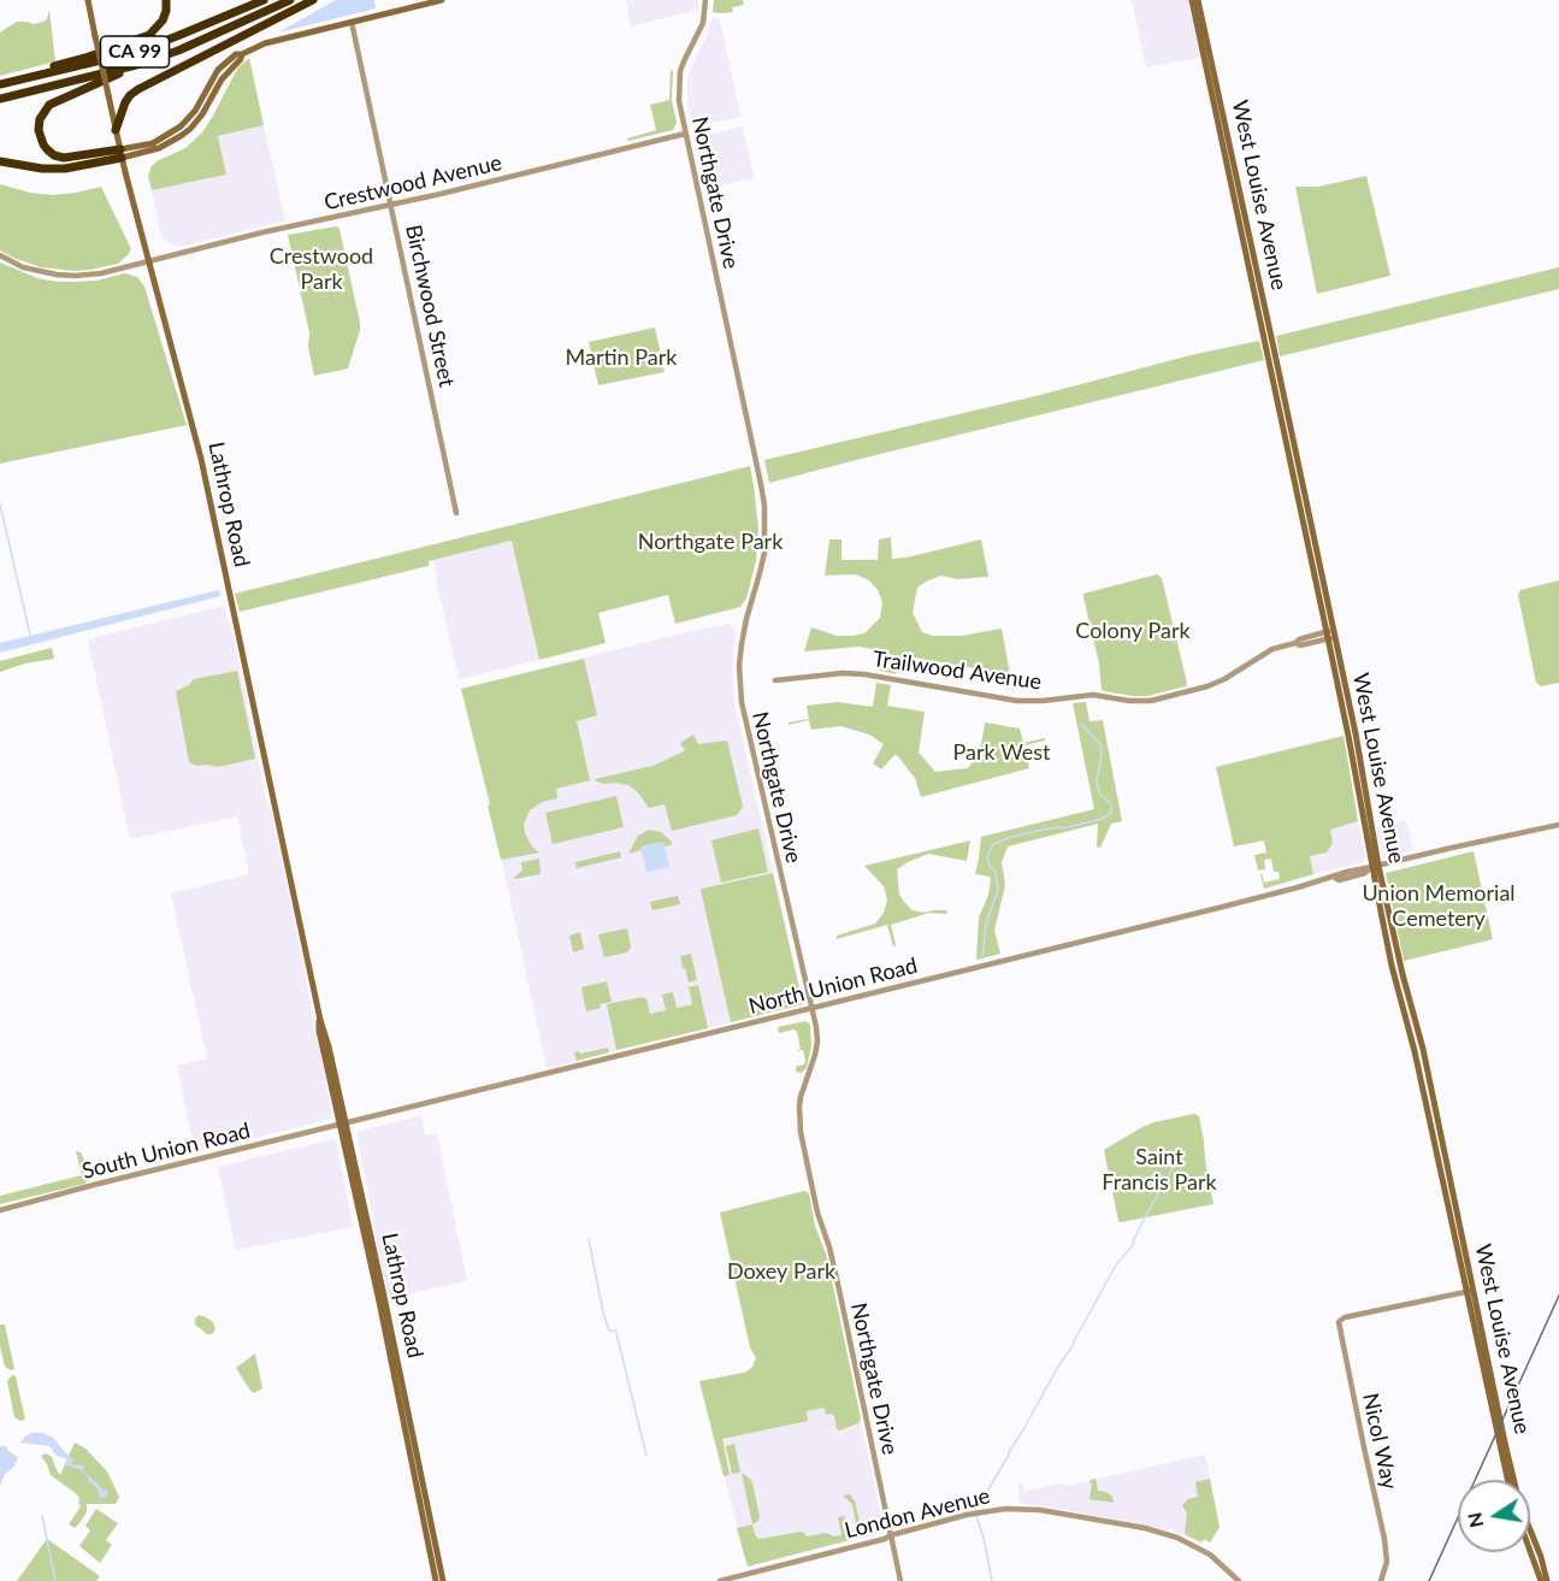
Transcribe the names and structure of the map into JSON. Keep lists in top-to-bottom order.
{
  "streets": {
    "highway": ["CA 99"],
    "main road": ["West Louise Avenue", "Lathrop Road"],
    "street": [
      "Crestwood Avenue",
      "Northgate Drive",
      "Birchwood Street",
      "Trailwood Avenue",
      "North Union Road",
      "South Union Road",
      "Nicol Way",
      "London Avenue"
    ]
  },
  "crossings": [
    ["Crestwood Avenue", "Northgate Drive"],
    ["Crestwood Avenue", "Birchwood Street"],
    ["Crestwood Avenue", "Lathrop Road"],
    ["Northgate Drive", "North Union Road"],
    ["Northgate Drive", "London Avenue"],
    ["West Louise Avenue", "Trailwood Avenue"],
    ["West Louise Avenue", "North Union Road"],
    ["West Louise Avenue", "Nicol Way"],
    ["Lathrop Road", "North Union Road"],
    ["Lathrop Road", "South Union Road"],
    ["North Union Road", "South Union Road"]
  ],
  "parks": [
    "Crestwood Park",
    "Martin Park",
    "Northgate Park",
    "Colony Park",
    "Park West",
    "Union Memorial Cemetery",
    "Saint Francis Park",
    "Doxey Park"
  ],
  "north": "left"
}
